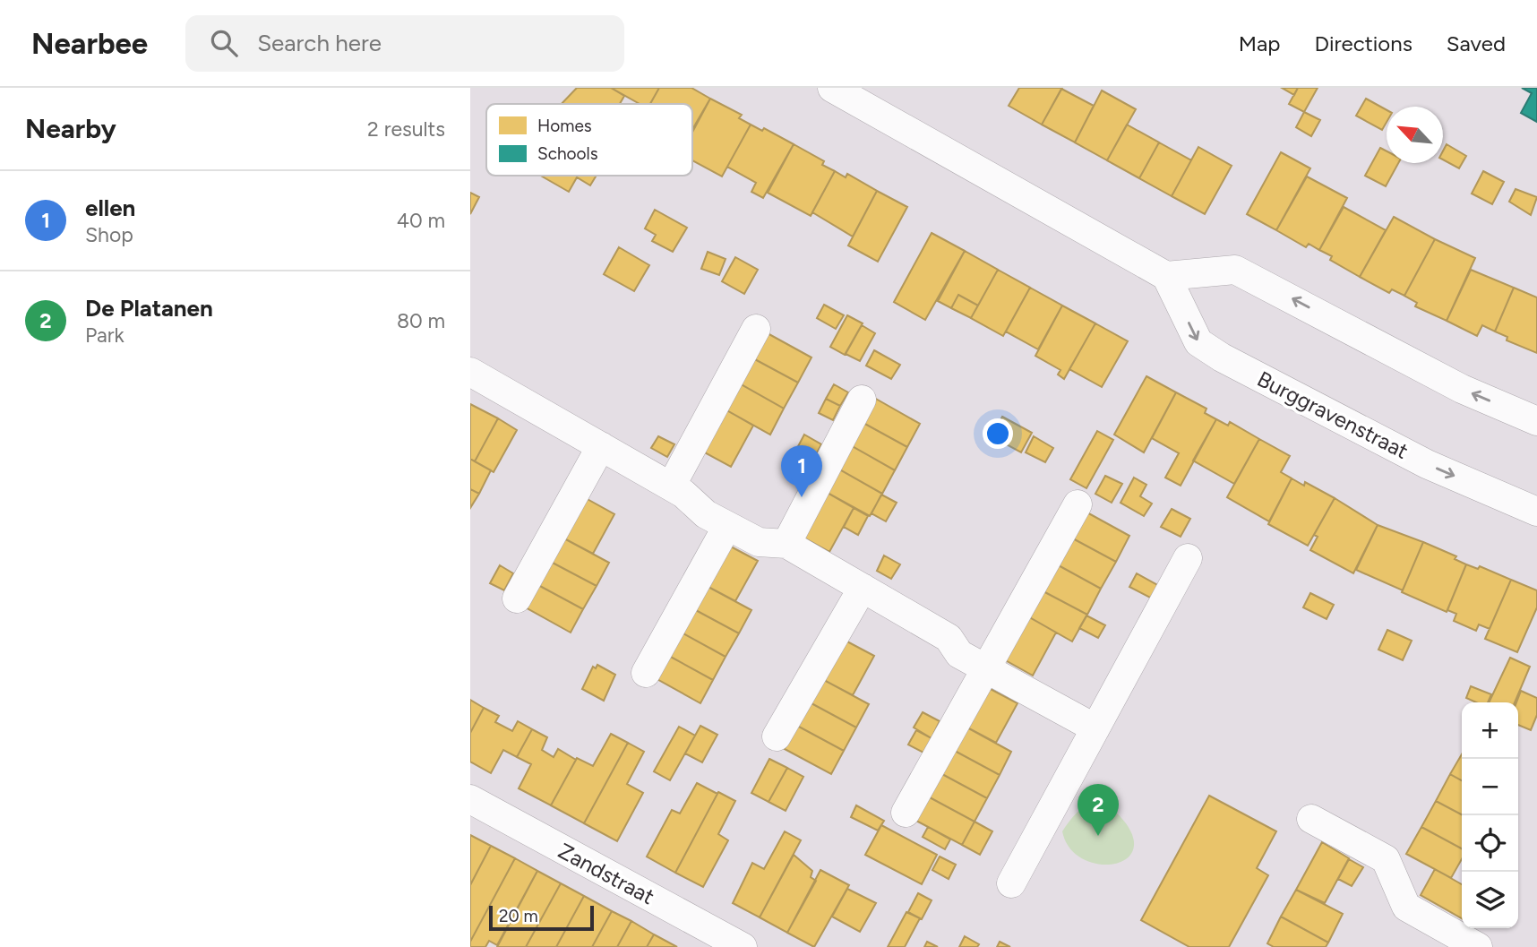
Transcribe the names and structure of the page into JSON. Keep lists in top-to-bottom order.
{
  "streets": {
    "street": ["Burggravenstraat", "Zandstraat"]
  },
  "legend": ["Homes", "Schools"],
  "scale_bar": "20 m",
  "north": "top left",
  "page": {
    "header": "Nearbee",
    "search": "Search here",
    "nav": ["Map", "Directions", "Saved"],
    "heading": ["Nearby", "2 results"],
    "list": [
      {
        "mark": "1",
        "name": "ellen",
        "note": "Shop",
        "value": "40 m"
      },
      {
        "mark": "2",
        "name": "De Platanen",
        "note": "Park",
        "value": "80 m"
      }
    ],
    "pins": ["1", "2"],
    "map_buttons": ["+", "−"],
    "scale": "20 m"
  }
}
